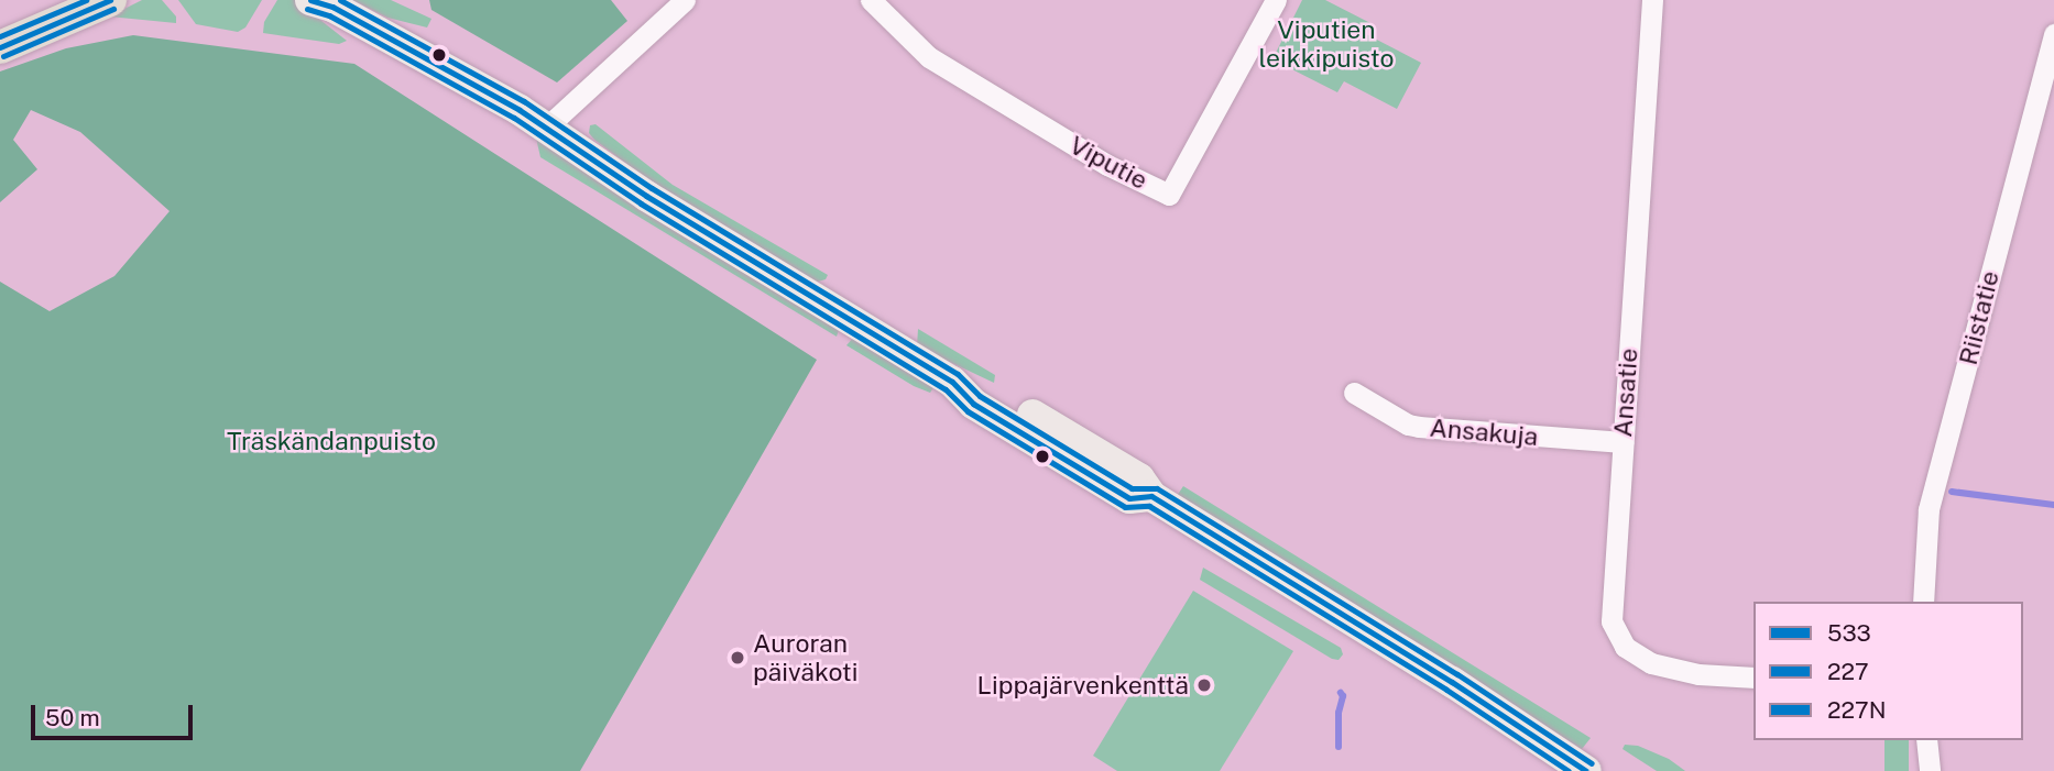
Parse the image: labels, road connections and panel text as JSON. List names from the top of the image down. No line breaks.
{"streets":{"street":["Viputie","Riistatie","Ansatie","Ansakuja"]},"crossings":[["Ansatie","Ansakuja"]],"parks":["Viputien leikkipuisto","Träskändanpuisto"],"places":["Auroran päiväkoti","Lippajärvenkenttä"],"lines":["transit line 533","transit line 227N","transit line 227"],"legend":["533","227","227N"],"scale_bar":"50 m"}
